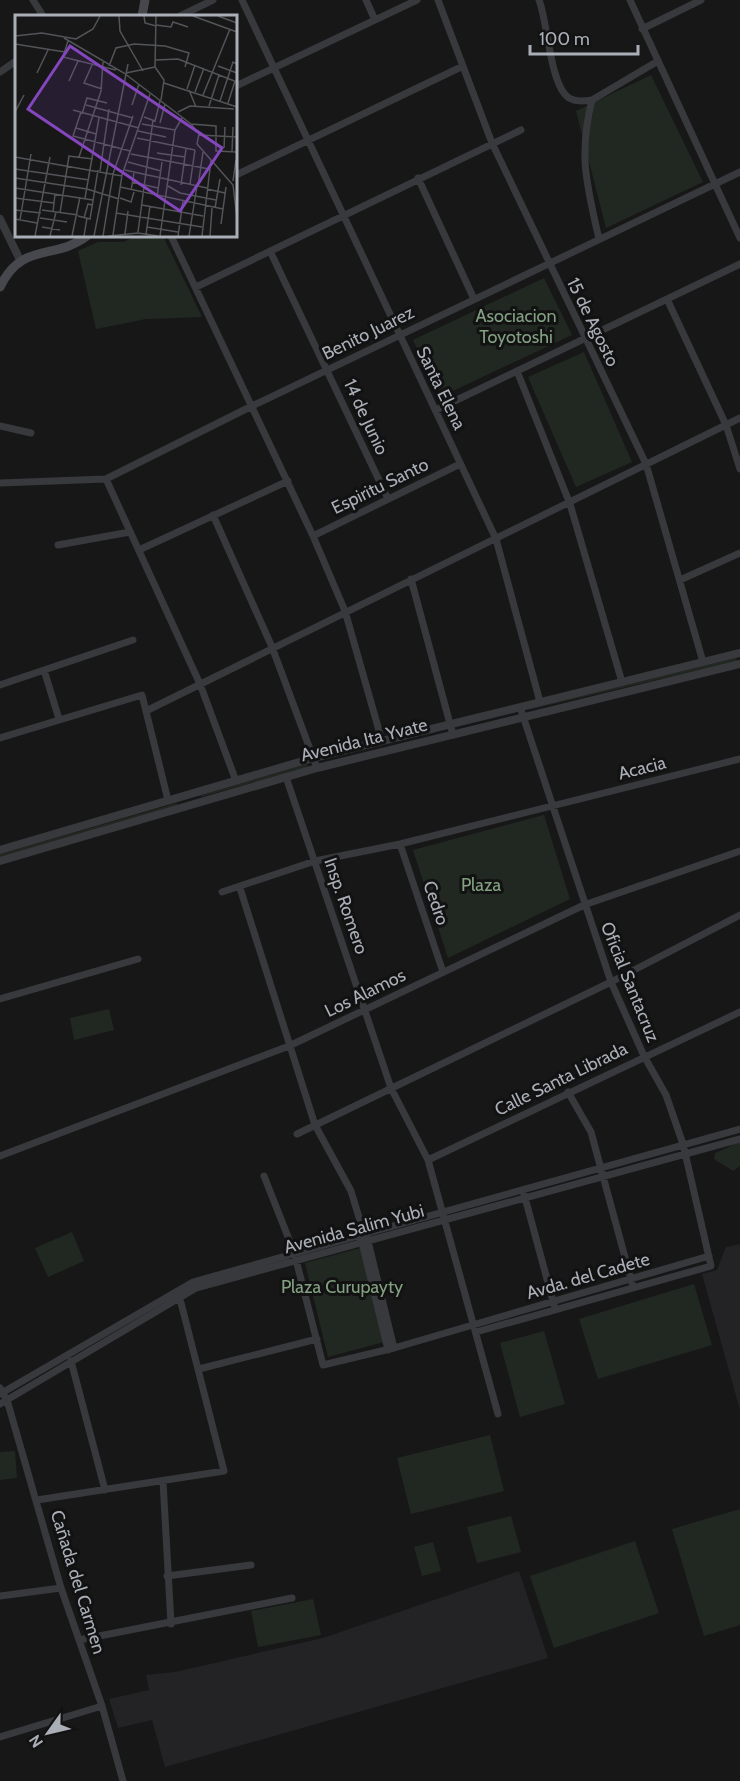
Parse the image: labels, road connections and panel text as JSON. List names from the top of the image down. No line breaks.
{"streets":{"street":["15 de Agosto","Benito Juarez","Santa Elena","14 de Junio","Espiritu Santo","Avenida Ita Yvate","Acacia","Cedro","Insp. Romero","Oficial Santacruz","Los Alamos","Calle Santa Librada","Avenida Salim Yubi","Avda. del Cadete","Cañada del Carmen"]},"crossings":[["15 de Agosto","Benito Juarez"],["15 de Agosto","Avenida Ita Yvate"],["Benito Juarez","Santa Elena"],["Benito Juarez","14 de Junio"],["Santa Elena","Espiritu Santo"],["Santa Elena","Avenida Ita Yvate"],["14 de Junio","Espiritu Santo"],["Avenida Ita Yvate","Insp. Romero"],["Avenida Ita Yvate","Oficial Santacruz"],["Acacia","Cedro"],["Acacia","Insp. Romero"],["Acacia","Oficial Santacruz"],["Cedro","Los Alamos"],["Insp. Romero","Los Alamos"],["Insp. Romero","Calle Santa Librada"],["Insp. Romero","Avenida Salim Yubi"],["Insp. Romero","Avda. del Cadete"],["Oficial Santacruz","Los Alamos"],["Oficial Santacruz","Calle Santa Librada"],["Oficial Santacruz","Avenida Salim Yubi"],["Oficial Santacruz","Avda. del Cadete"],["Avenida Salim Yubi","Cañada del Carmen"]],"parks":["Asociacion Toyotoshi","Plaza","Plaza Curupayty"],"scale_bar":"100 m","north":"bottom left"}
